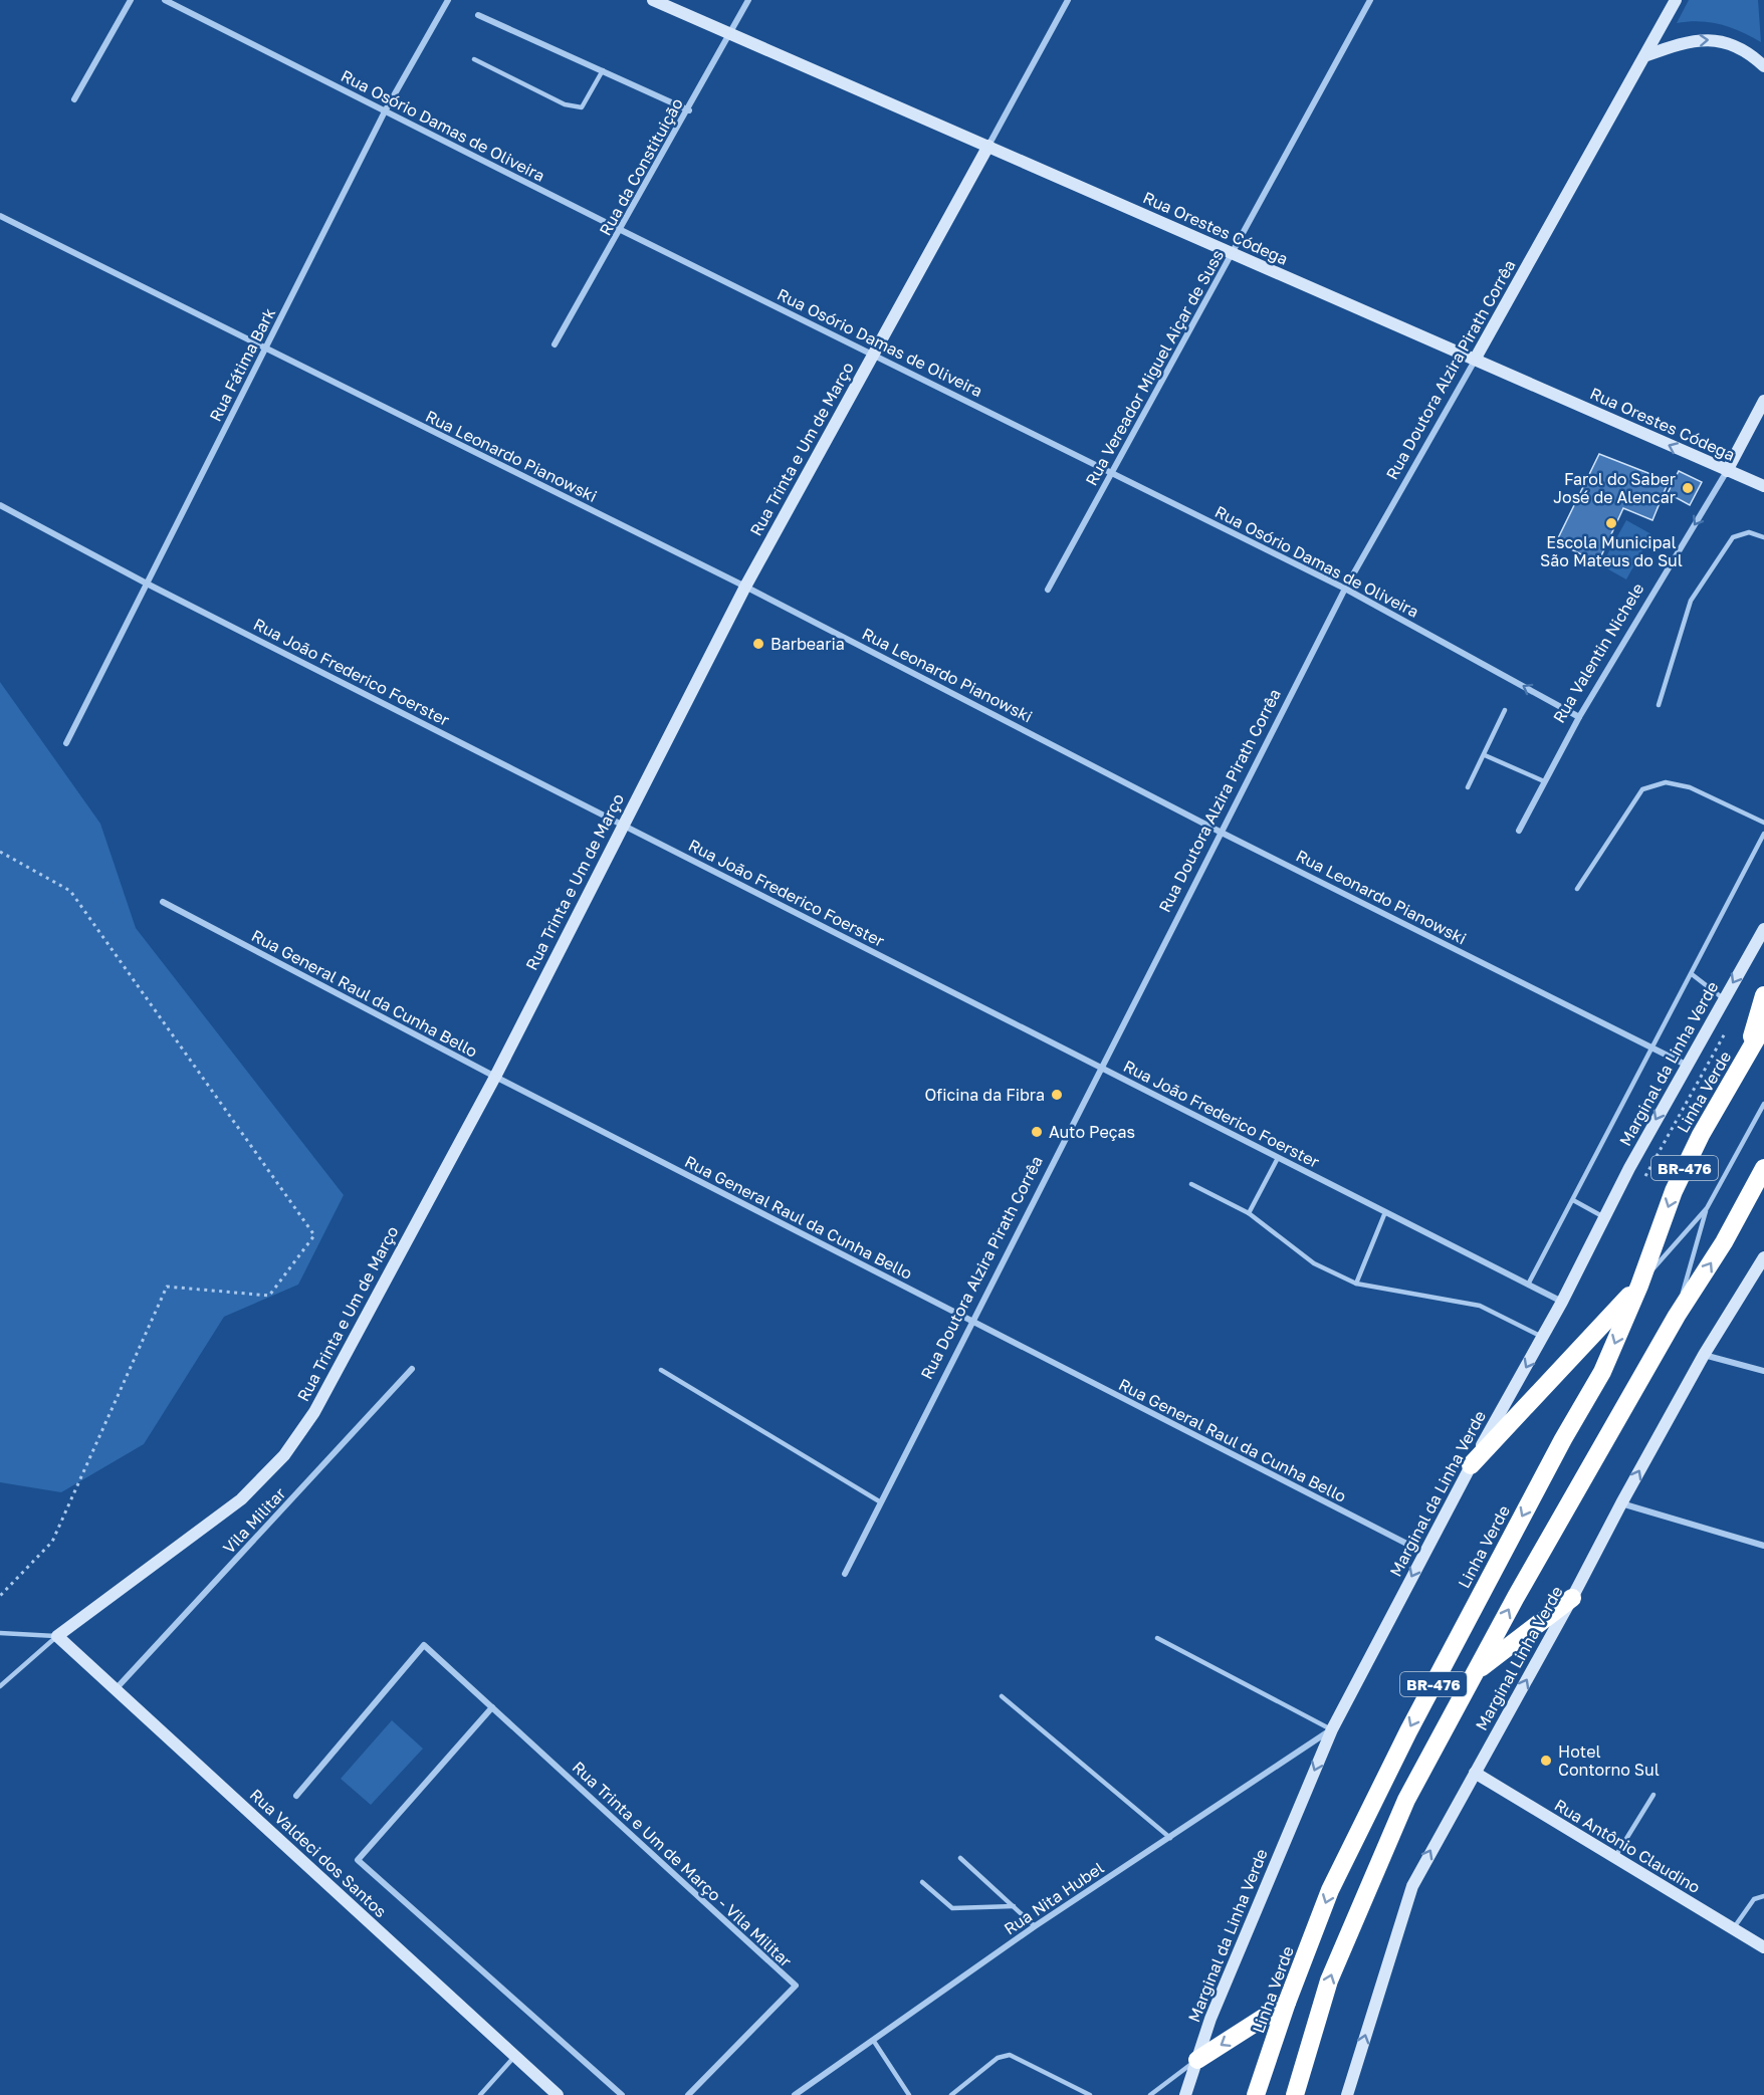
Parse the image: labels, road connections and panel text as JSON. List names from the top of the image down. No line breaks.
{"streets":{"highway":["Linha Verde","BR-476"],"main road":["Rua Orestes Códega","Rua Doutora Alzira Pirath Corrêa","Rua Trinta e Um de Março","Rua Valentin Nichele","Marginal da Linha Verde","Marginal Linha Verde","Rua Antônio Claudino","Rua Valdeci dos Santos"],"street":["Rua Osório Damas de Oliveira","Rua da Constituição","Rua Fátima Bark","Rua Vereador Miguel Aiçar de Suss","Rua Leonardo Pianowski","Rua João Frederico Foerster","Rua General Raul da Cunha Bello","Vila Militar","Rua Trinta e Um de Março - Vila Militar","Rua Nita Hubel"]},"crossings":[["Rua Osório Damas de Oliveira","Rua da Constituição"],["Rua Osório Damas de Oliveira","Rua Fátima Bark"],["Rua Osório Damas de Oliveira","Rua Vereador Miguel Aiçar de Suss"],["Rua Osório Damas de Oliveira","Rua Doutora Alzira Pirath Corrêa"],["Rua Osório Damas de Oliveira","Rua Trinta e Um de Março"],["Rua Osório Damas de Oliveira","Rua Valentin Nichele"],["Rua da Constituição","Rua Orestes Códega"],["Rua Orestes Códega","Rua Vereador Miguel Aiçar de Suss"],["Rua Orestes Códega","Rua Doutora Alzira Pirath Corrêa"],["Rua Orestes Códega","Rua Trinta e Um de Março"],["Rua Orestes Códega","Rua Valentin Nichele"],["Rua Fátima Bark","Rua Leonardo Pianowski"],["Rua Fátima Bark","Rua João Frederico Foerster"],["Rua Doutora Alzira Pirath Corrêa","Rua Leonardo Pianowski"],["Rua Doutora Alzira Pirath Corrêa","Rua João Frederico Foerster"],["Rua Doutora Alzira Pirath Corrêa","Rua General Raul da Cunha Bello"],["Rua Trinta e Um de Março","Rua Leonardo Pianowski"],["Rua Trinta e Um de Março","Rua João Frederico Foerster"],["Rua Trinta e Um de Março","Rua General Raul da Cunha Bello"],["Rua Trinta e Um de Março","Rua Valdeci dos Santos"],["Rua Leonardo Pianowski","Marginal da Linha Verde"],["Rua João Frederico Foerster","Marginal da Linha Verde"],["Rua General Raul da Cunha Bello","Marginal da Linha Verde"],["Marginal da Linha Verde","Rua Nita Hubel"],["Vila Militar","Rua Valdeci dos Santos"],["Marginal Linha Verde","Rua Antônio Claudino"]],"one_way":["Rua Valentin Nichele","Marginal da Linha Verde","Marginal Linha Verde"],"places":["Farol do Saber José de Alencar","Escola Municipal São Mateus do Sul","Barbearia","Oficina da Fibra","Auto Peças","Hotel Contorno Sul"]}
